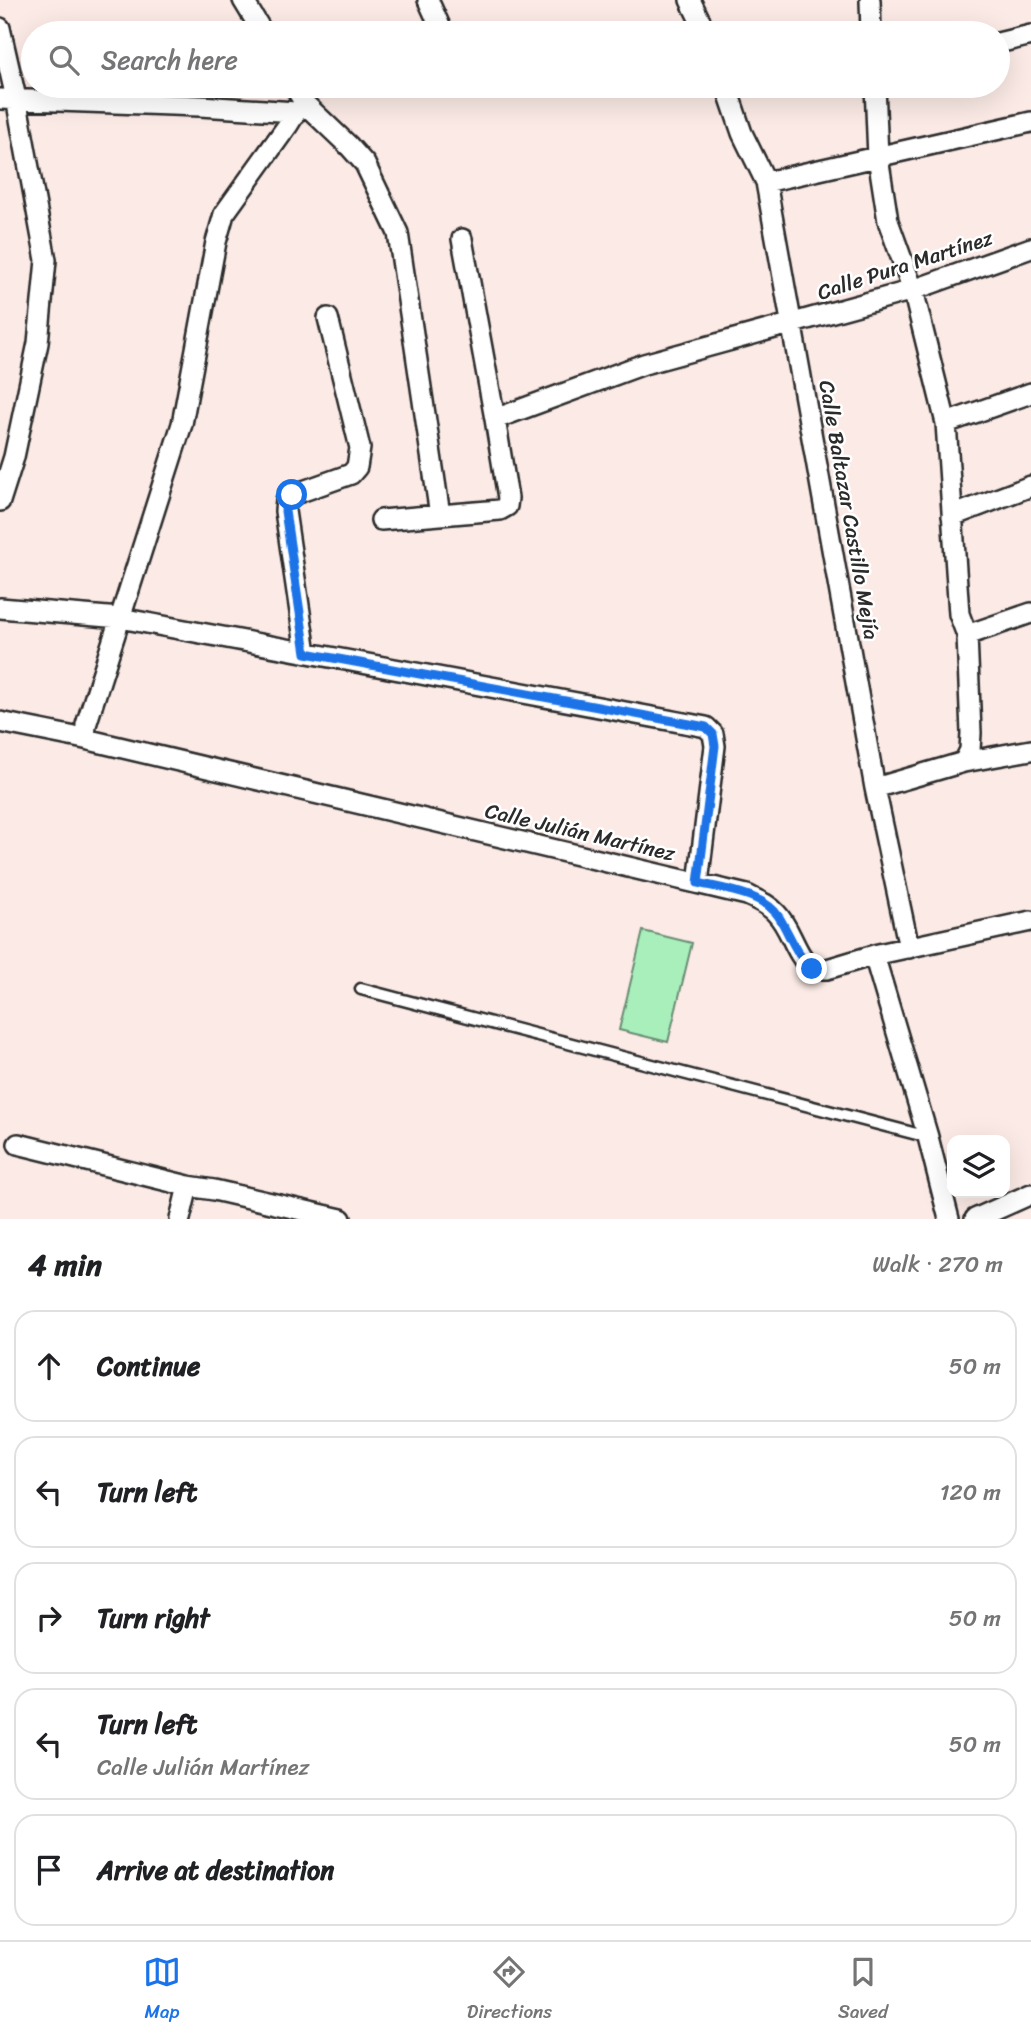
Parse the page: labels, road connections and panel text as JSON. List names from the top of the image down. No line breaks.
{"streets":{"street":["Calle Pura Martínez","Calle Baltazar Castillo Mejía","Calle Julián Martínez"]},"crossings":[["Calle Pura Martínez","Calle Baltazar Castillo Mejía"],["Calle Baltazar Castillo Mejía","Calle Julián Martínez"]],"page":{"search":"Search here","heading":["4 min","Walk · 270 m"],"list":[["Continue","50 m"],["Turn left","120 m"],["Turn right","50 m"],["Turn left","Calle Julián Martínez","50 m"],"Arrive at destination"],"nav":["Map","Directions","Saved"]}}
